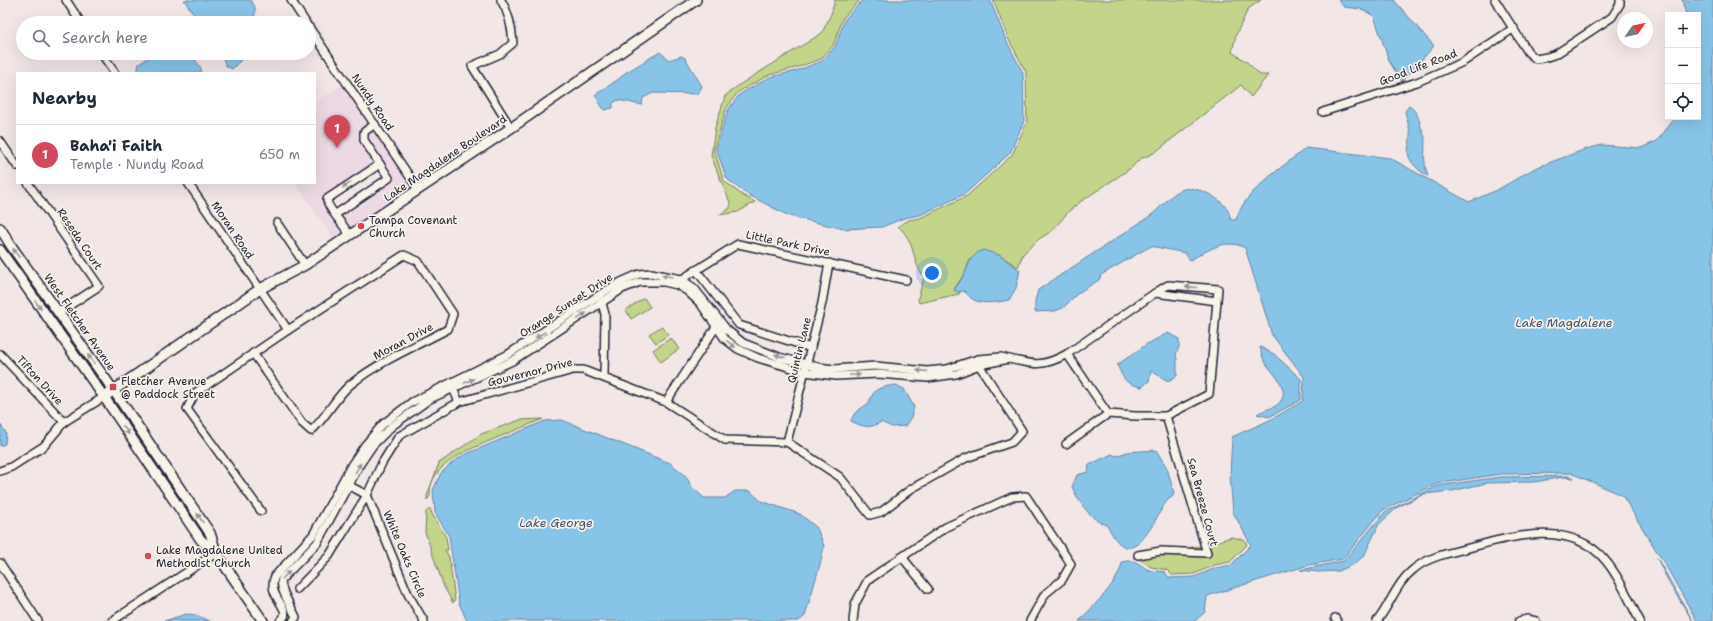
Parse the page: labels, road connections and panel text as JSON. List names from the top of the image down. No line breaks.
{"streets":{"main road":["Lake Magdalene Boulevard","West Fletcher Avenue"],"street":["Good Life Road","Nundy Road","Moran Road","Reseda Court","Little Park Drive","Orange Sunset Drive","Moran Drive","Quintin Lane","Gouvernor Drive","Tifton Drive","Sea Breeze Court","White Oaks Circle"]},"crossings":[["Nundy Road","Lake Magdalene Boulevard"],["Lake Magdalene Boulevard","Moran Road"],["Lake Magdalene Boulevard","West Fletcher Avenue"],["Moran Road","Moran Drive"],["Reseda Court","West Fletcher Avenue"],["Little Park Drive","Orange Sunset Drive"],["Little Park Drive","Quintin Lane"],["Little Park Drive","Gouvernor Drive"],["Orange Sunset Drive","Quintin Lane"],["Orange Sunset Drive","Gouvernor Drive"],["Quintin Lane","Gouvernor Drive"],["Gouvernor Drive","White Oaks Circle"]],"water":["Lake Magdalene","Lake George"],"places":{"other":["Tampa Covenant Church","Lake Magdalene United Methodist Church"],"transit":["Fletcher Avenue @ Paddock Street"]},"north":"top right","page":{"map_buttons":["+","−"],"search":"Search here","heading":"Nearby","pins":"1","list":[{"mark":"1","name":"Baha'i Faith","note":"Temple · Nundy Road","value":"650 m"}]}}
